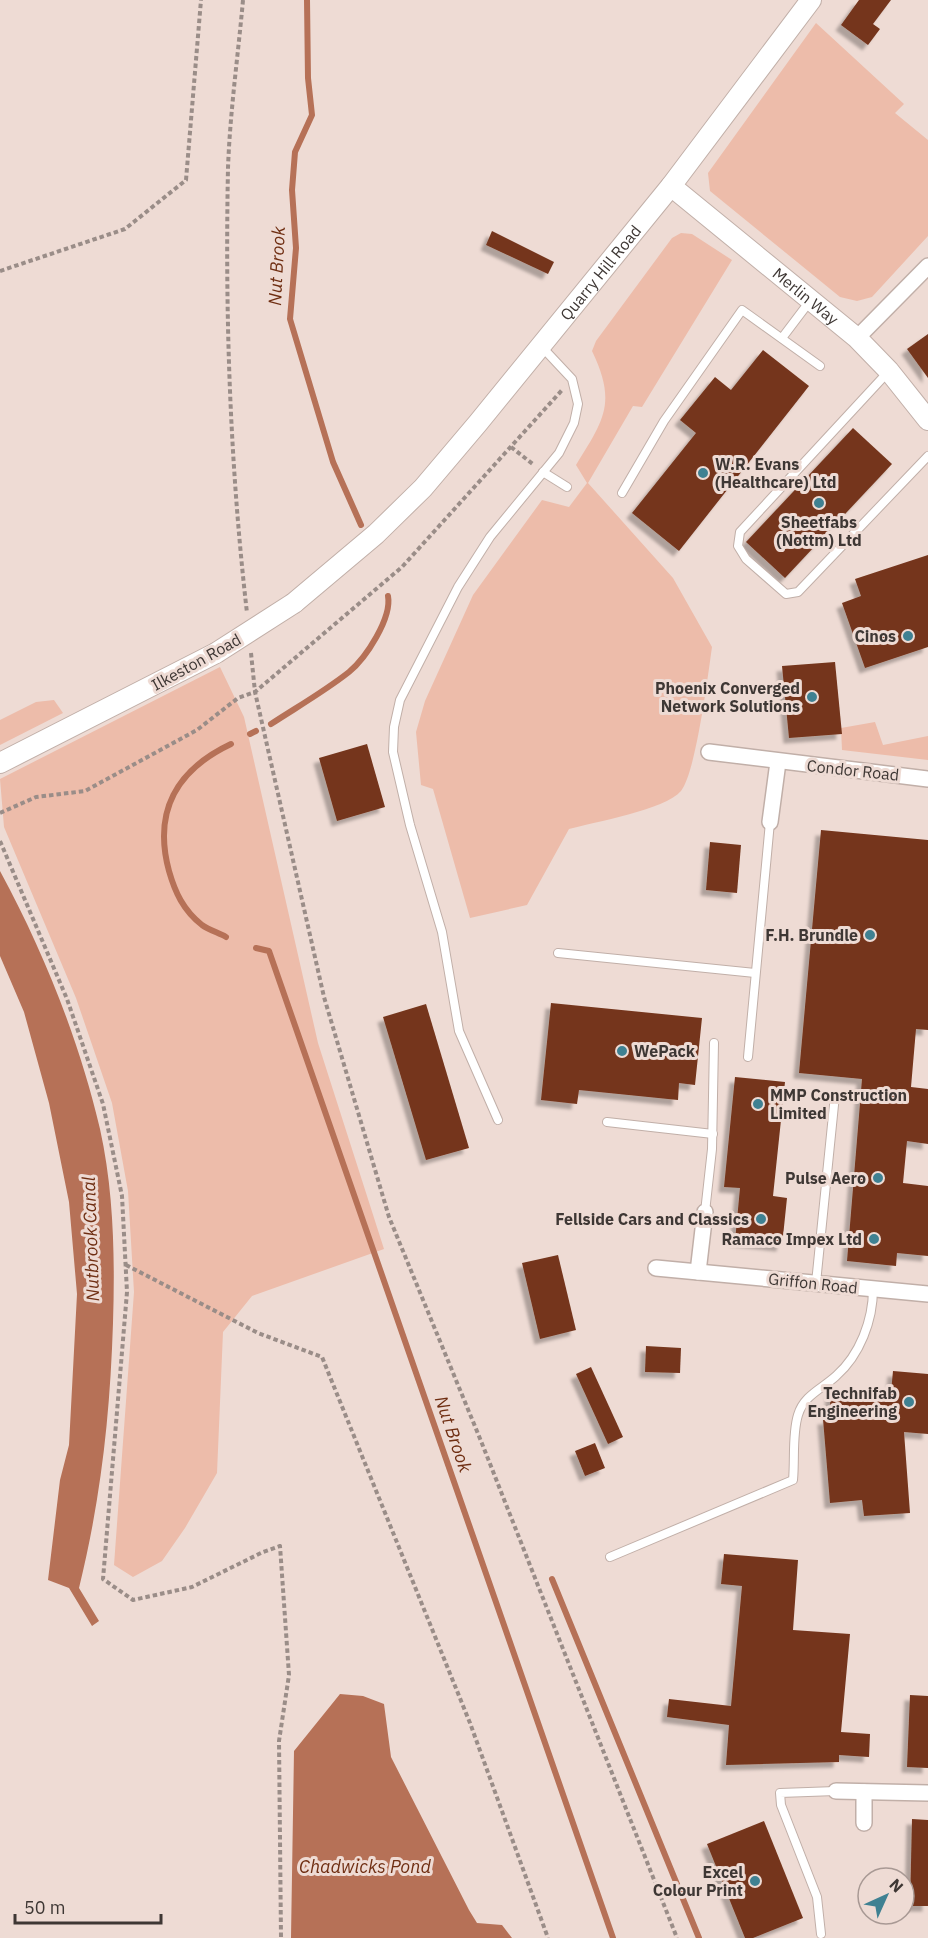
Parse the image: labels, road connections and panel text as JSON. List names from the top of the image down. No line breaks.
{"streets":{"street":["Quarry Hill Road","Merlin Way","Ilkeston Road","Condor Road","Griffon Road"]},"crossings":[["Quarry Hill Road","Merlin Way"],["Quarry Hill Road","Ilkeston Road"]],"water":["Nut Brook","Nutbrook Canal","Chadwicks Pond"],"places":["W.R. Evans (Healthcare) Ltd","Sheetfabs (Nottm) Ltd","Cinos","Phoenix Converged Network Solutions","F.H. Brundle","WePack","MMP Construction Limited","Pulse Aero","Fellside Cars and Classics","Ramaco Impex Ltd","Technifab Engineering","Excel Colour Print"],"scale_bar":"50 m","north":"top right"}
